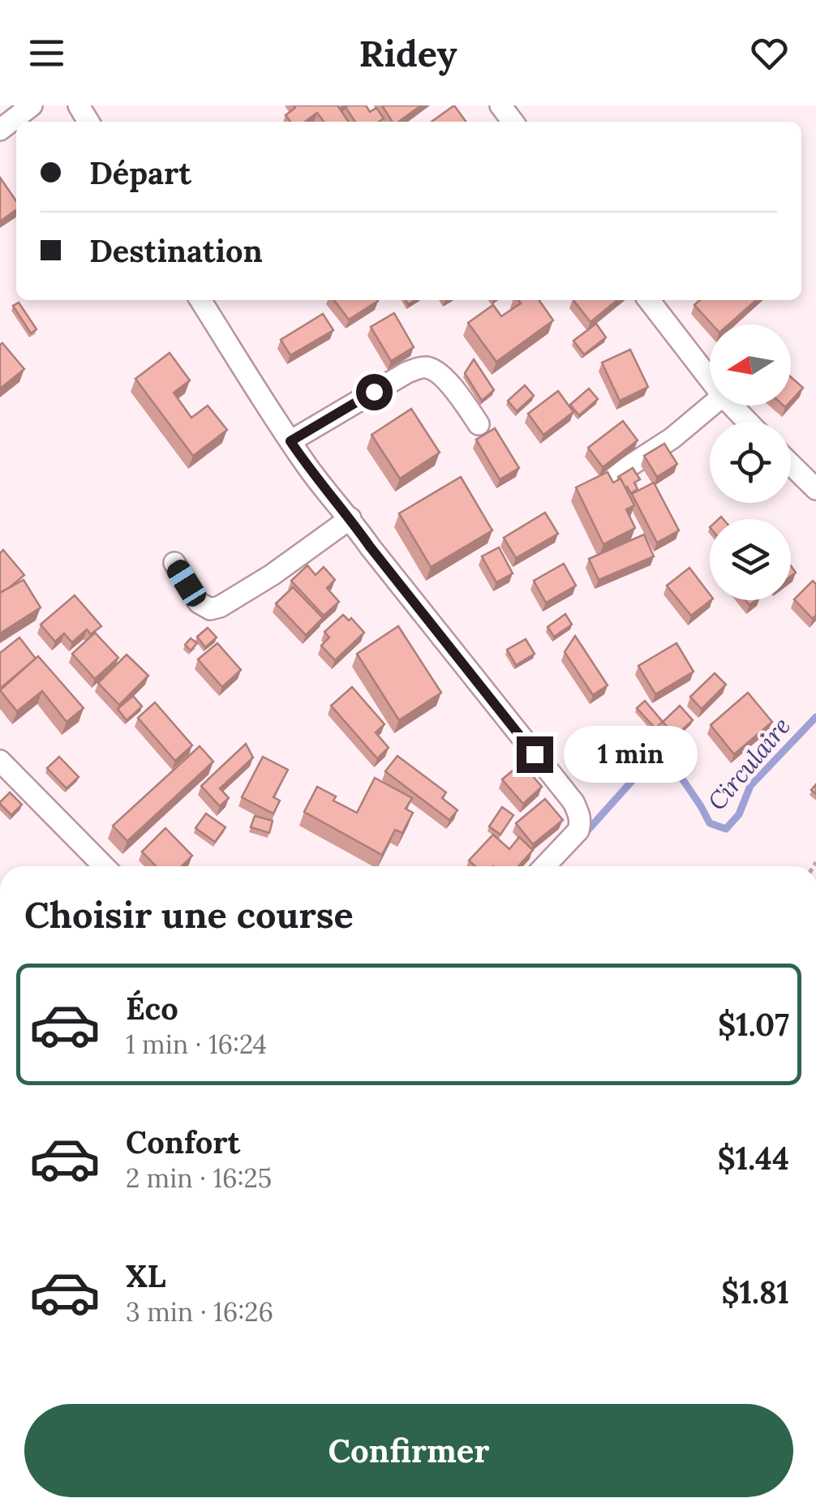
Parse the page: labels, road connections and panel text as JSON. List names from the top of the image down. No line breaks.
{"water":["Circulaire"],"north":"left","page":{"header":"Ridey","banner":["Départ","Destination"],"bubble":"1 min","heading":"Choisir une course","list":[{"name":"Éco","note":"1 min · 16:24","value":"$1.07"},{"name":"Confort","note":"2 min · 16:25","value":"$1.44"},{"name":"XL","note":"3 min · 16:26","value":"$1.81"}],"buttons":"Confirmer"}}
